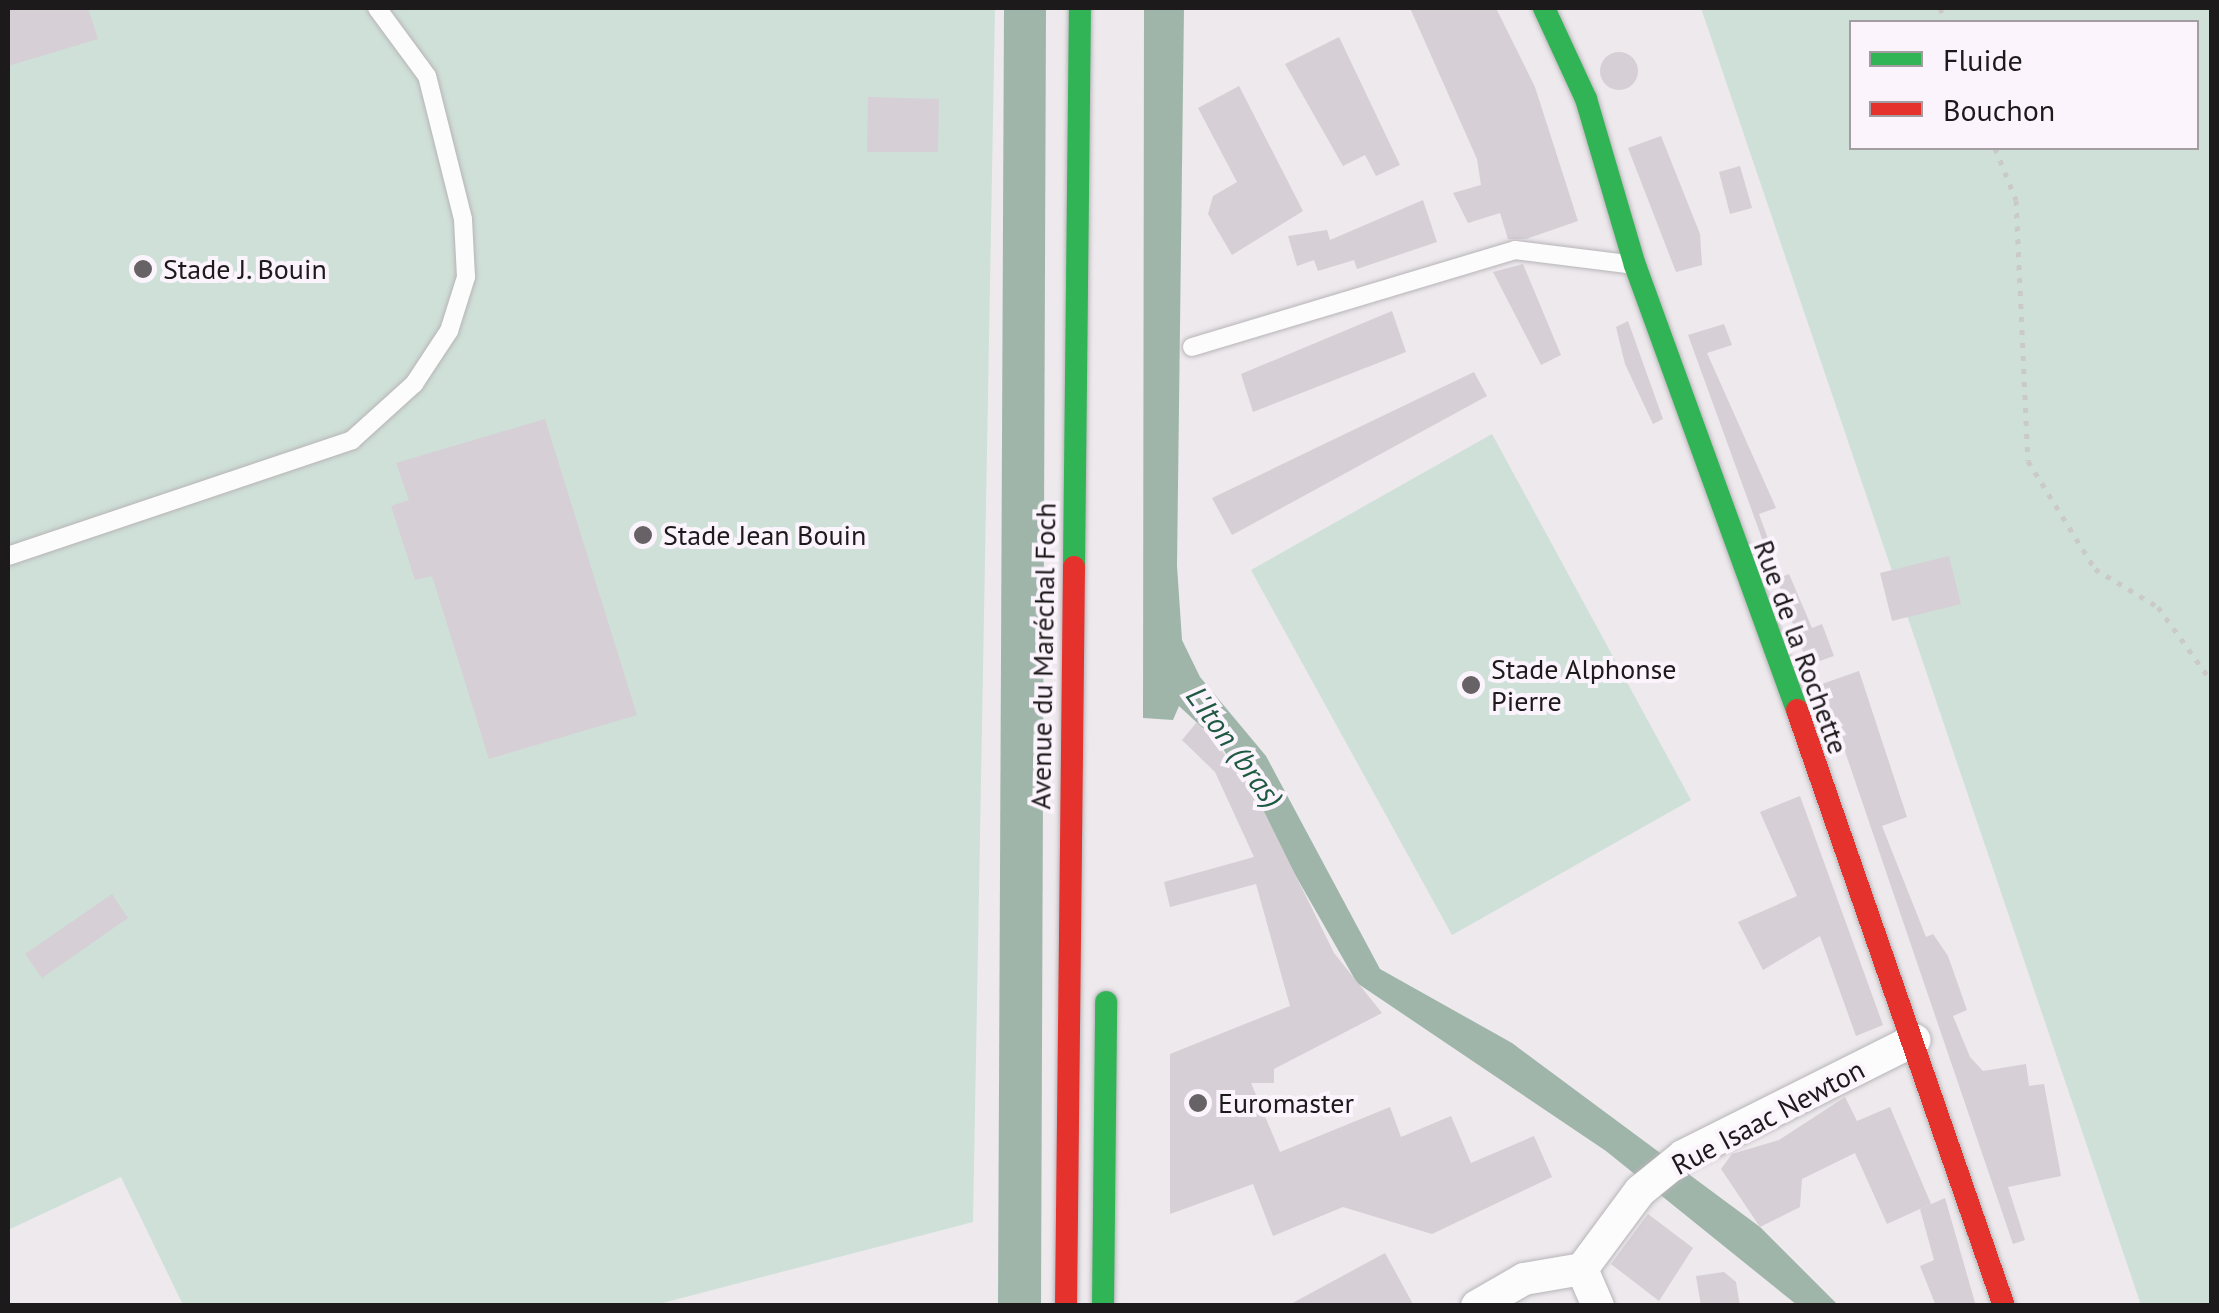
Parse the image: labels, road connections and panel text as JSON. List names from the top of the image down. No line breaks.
{"streets":{"main road":["Rue de la Rochette","Avenue du Maréchal Foch"],"street":["Rue Isaac Newton"]},"crossings":[["Rue de la Rochette","Rue Isaac Newton"]],"water":["L'Iton (bras)"],"places":["Stade J. Bouin","Stade Jean Bouin","Stade Alphonse Pierre","Euromaster"],"legend":["Fluide","Bouchon"]}
